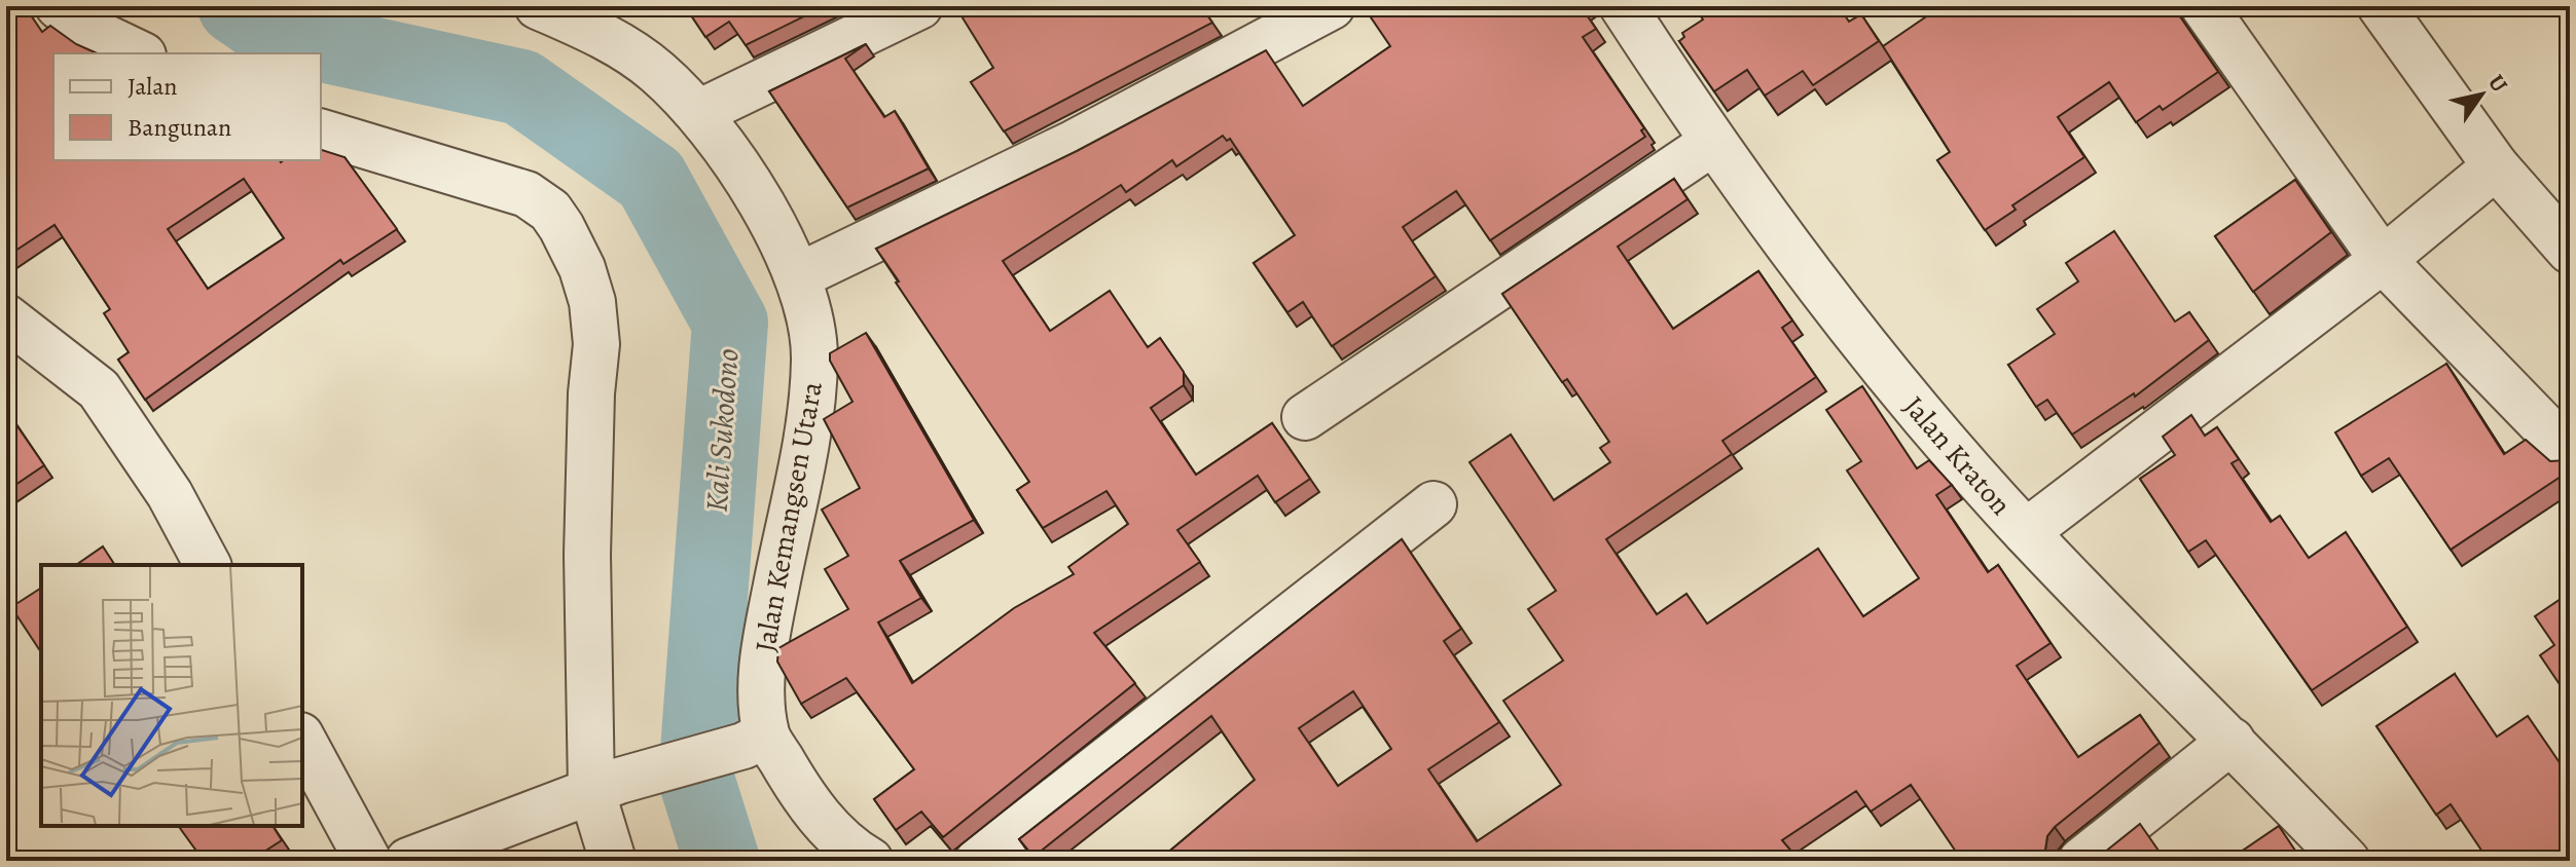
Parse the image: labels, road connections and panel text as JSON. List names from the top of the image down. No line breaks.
{"streets":{"street":["Jalan Kraton","Jalan Kemangsen Utara"]},"water":["Kali Sukodono"],"legend":["Jalan","Bangunan"],"north":"top right"}
